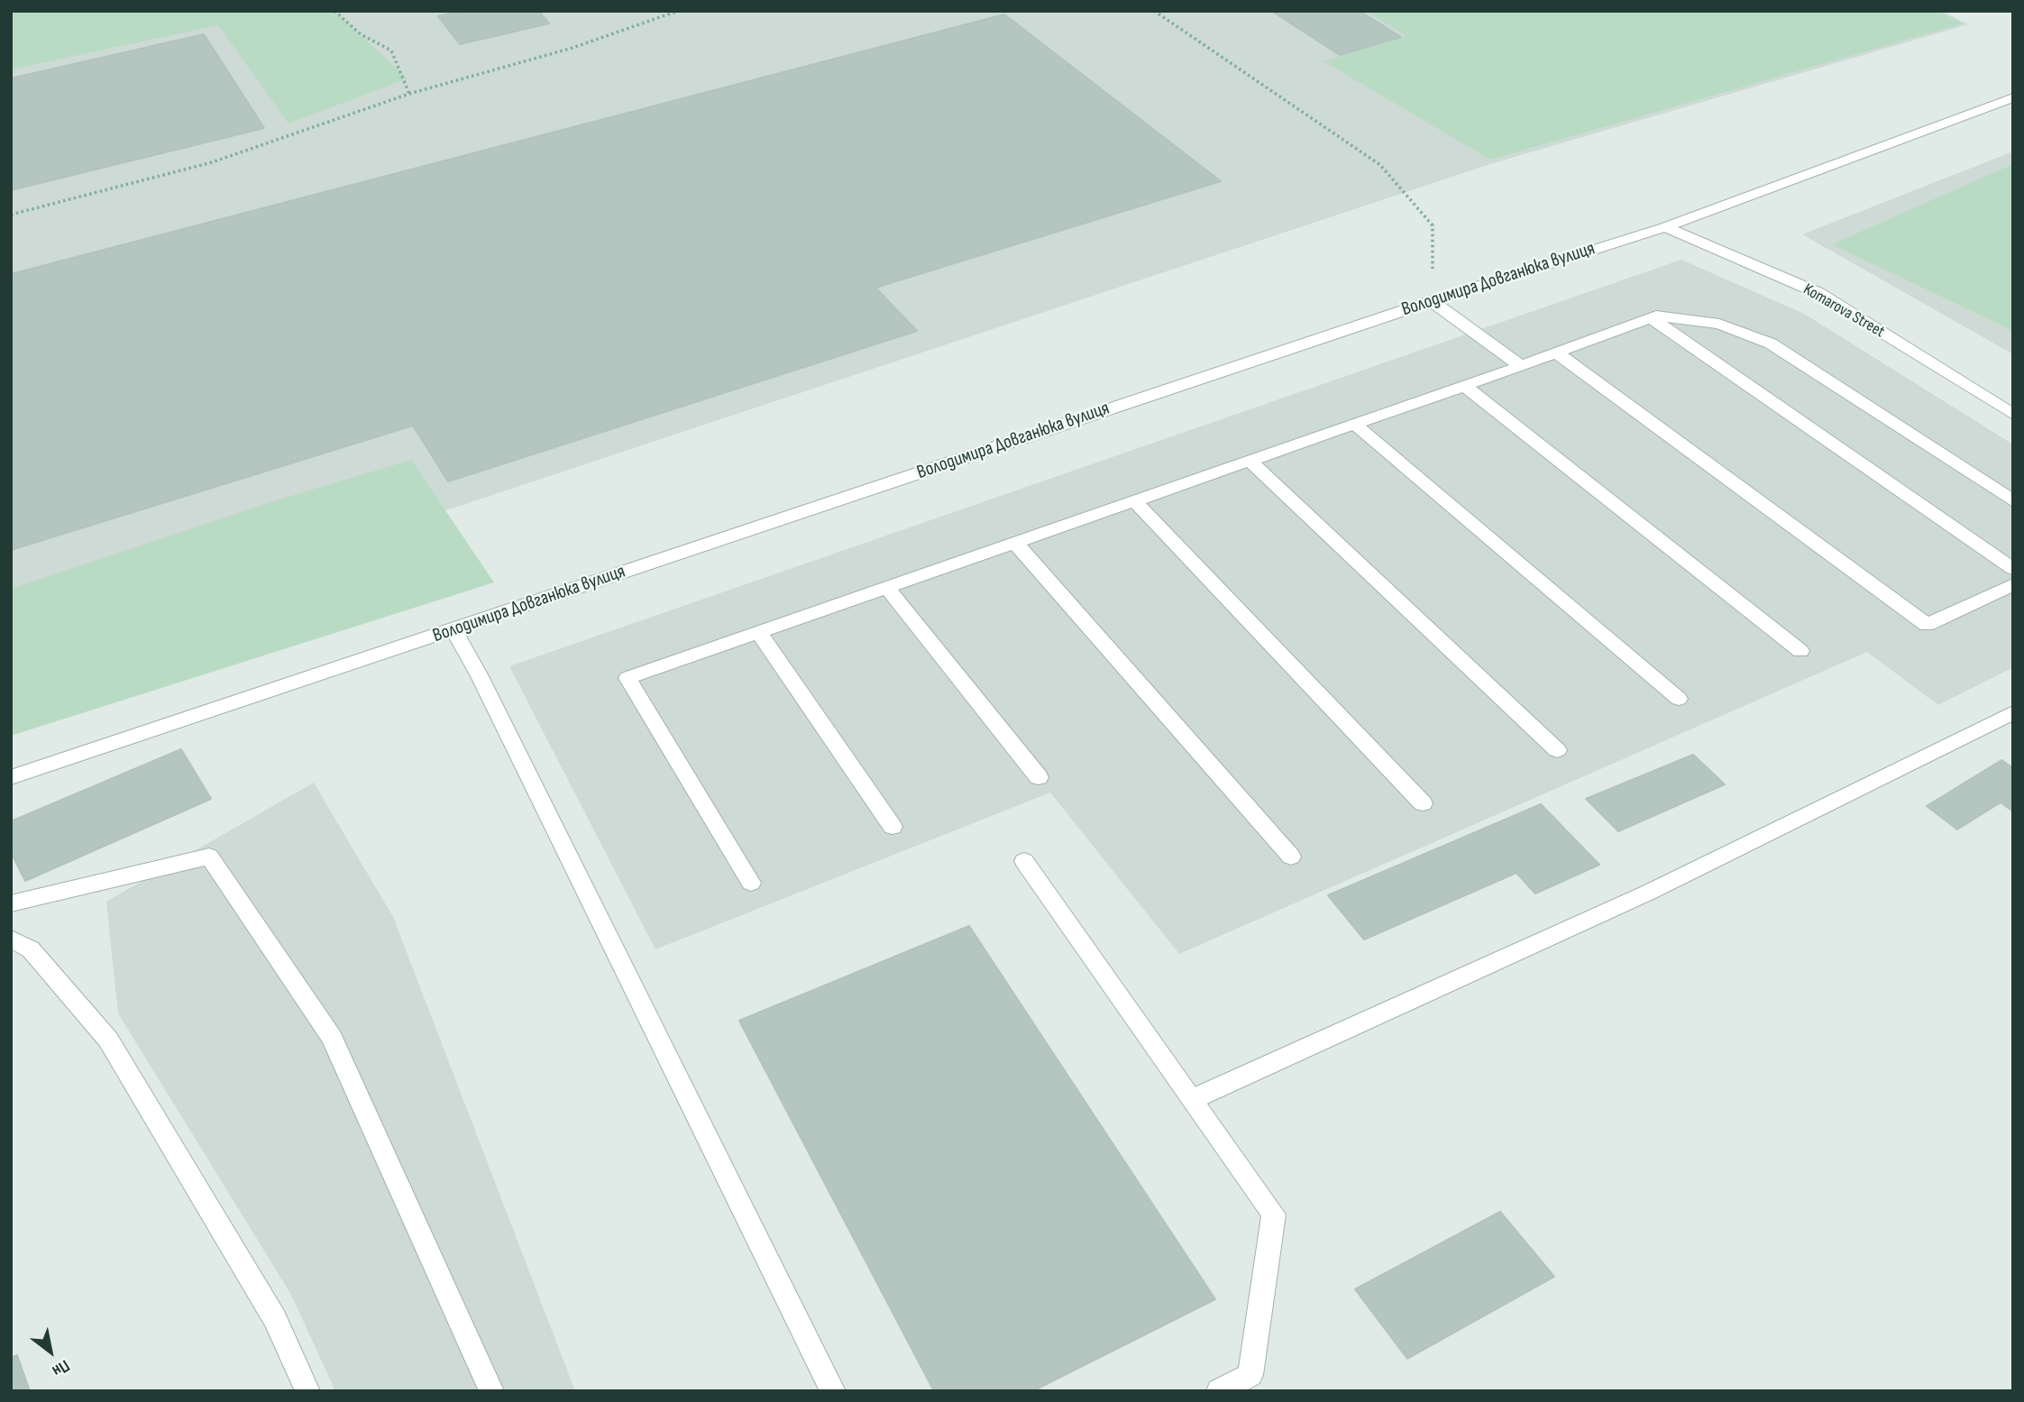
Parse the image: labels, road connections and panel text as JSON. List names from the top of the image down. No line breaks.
{"streets":{"street":["Володимира Довганюка вулиця","Komarova Street"]},"crossings":[["Володимира Довганюка вулиця","Komarova Street"]],"north":"bottom right"}
